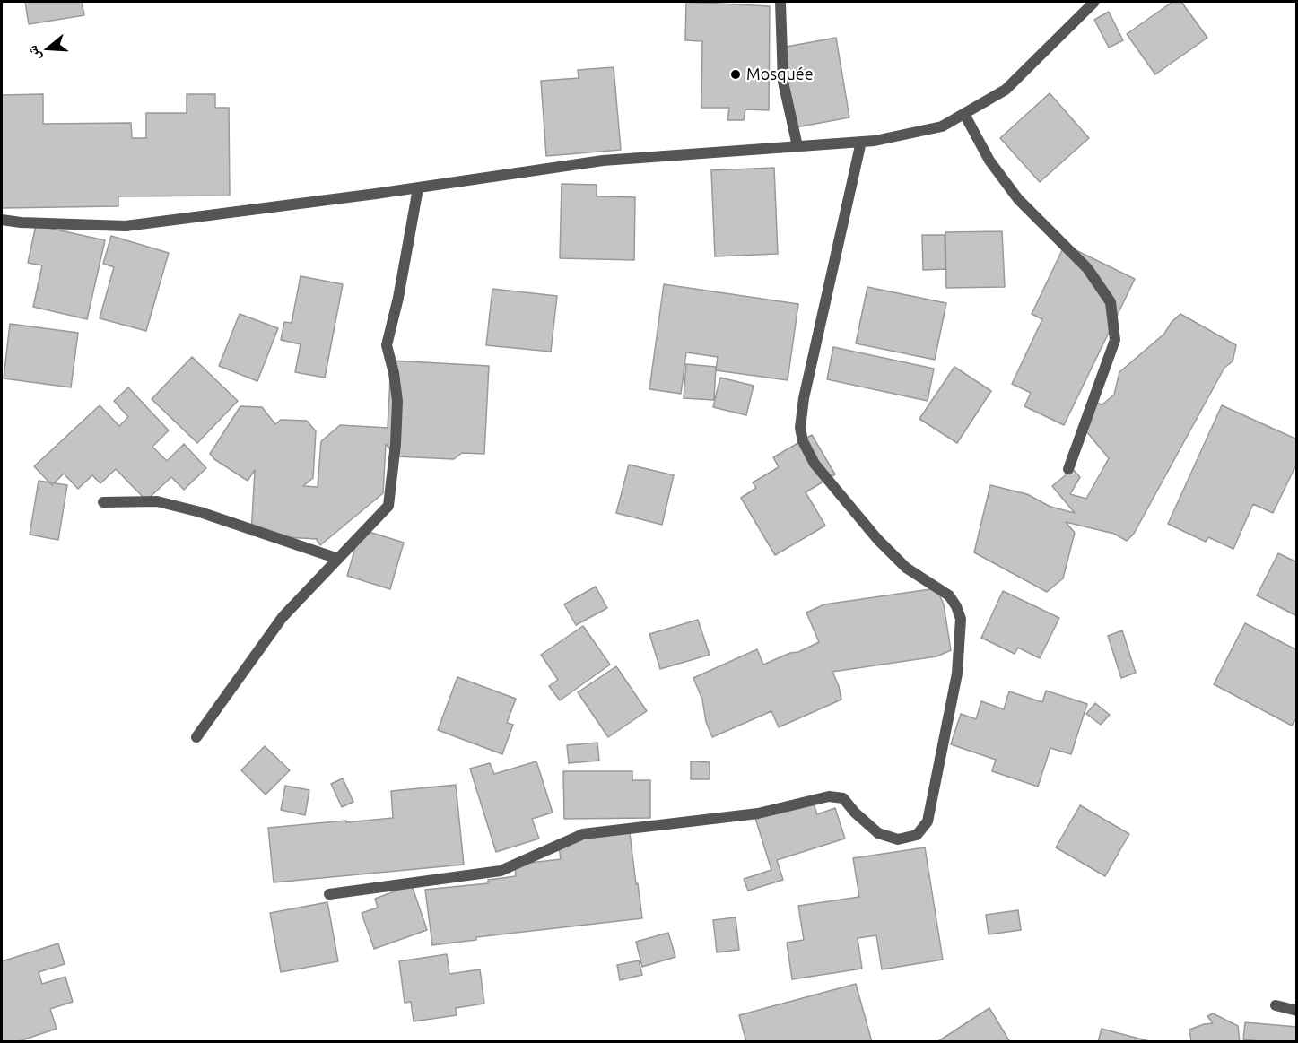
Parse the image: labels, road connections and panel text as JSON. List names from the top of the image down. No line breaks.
{"places":["Mosquée"],"north":"left"}
